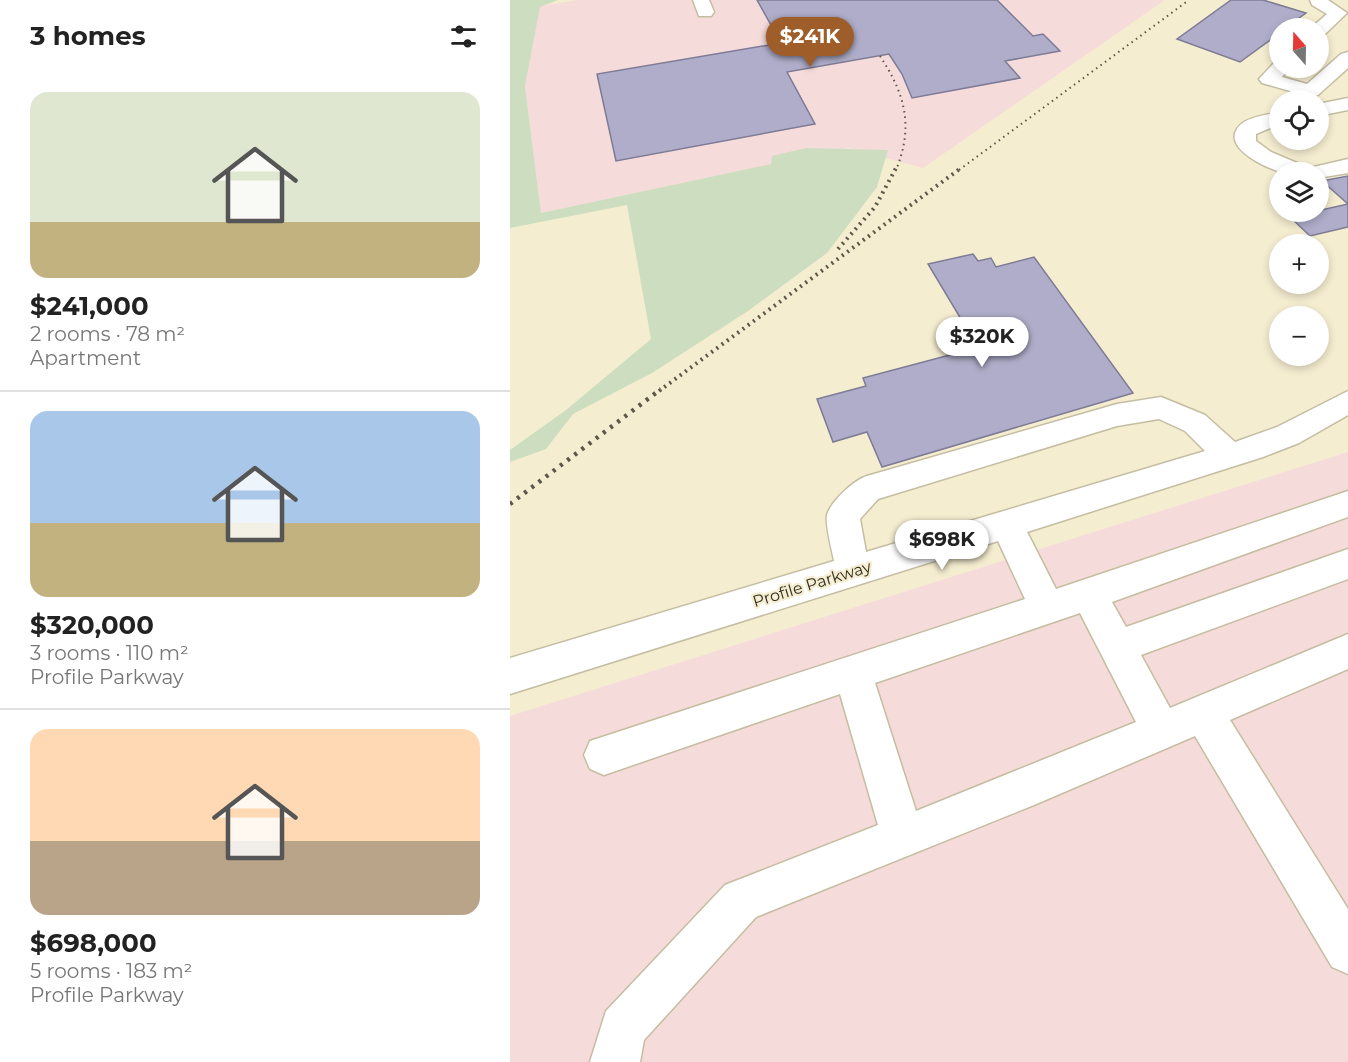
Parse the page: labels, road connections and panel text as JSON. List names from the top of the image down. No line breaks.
{"streets":{"street":["Profile Parkway"]},"north":"top","page":{"heading":"3 homes","price":["$241K","$320K","$698K"],"map_buttons":["+","−"],"list":[{"name":"$241,000","note":"2 rooms · 78 m² · Apartment"},{"name":"$320,000","note":"3 rooms · 110 m² · Profile Parkway"},{"name":"$698,000","note":"5 rooms · 183 m² · Profile Parkway"}]}}
